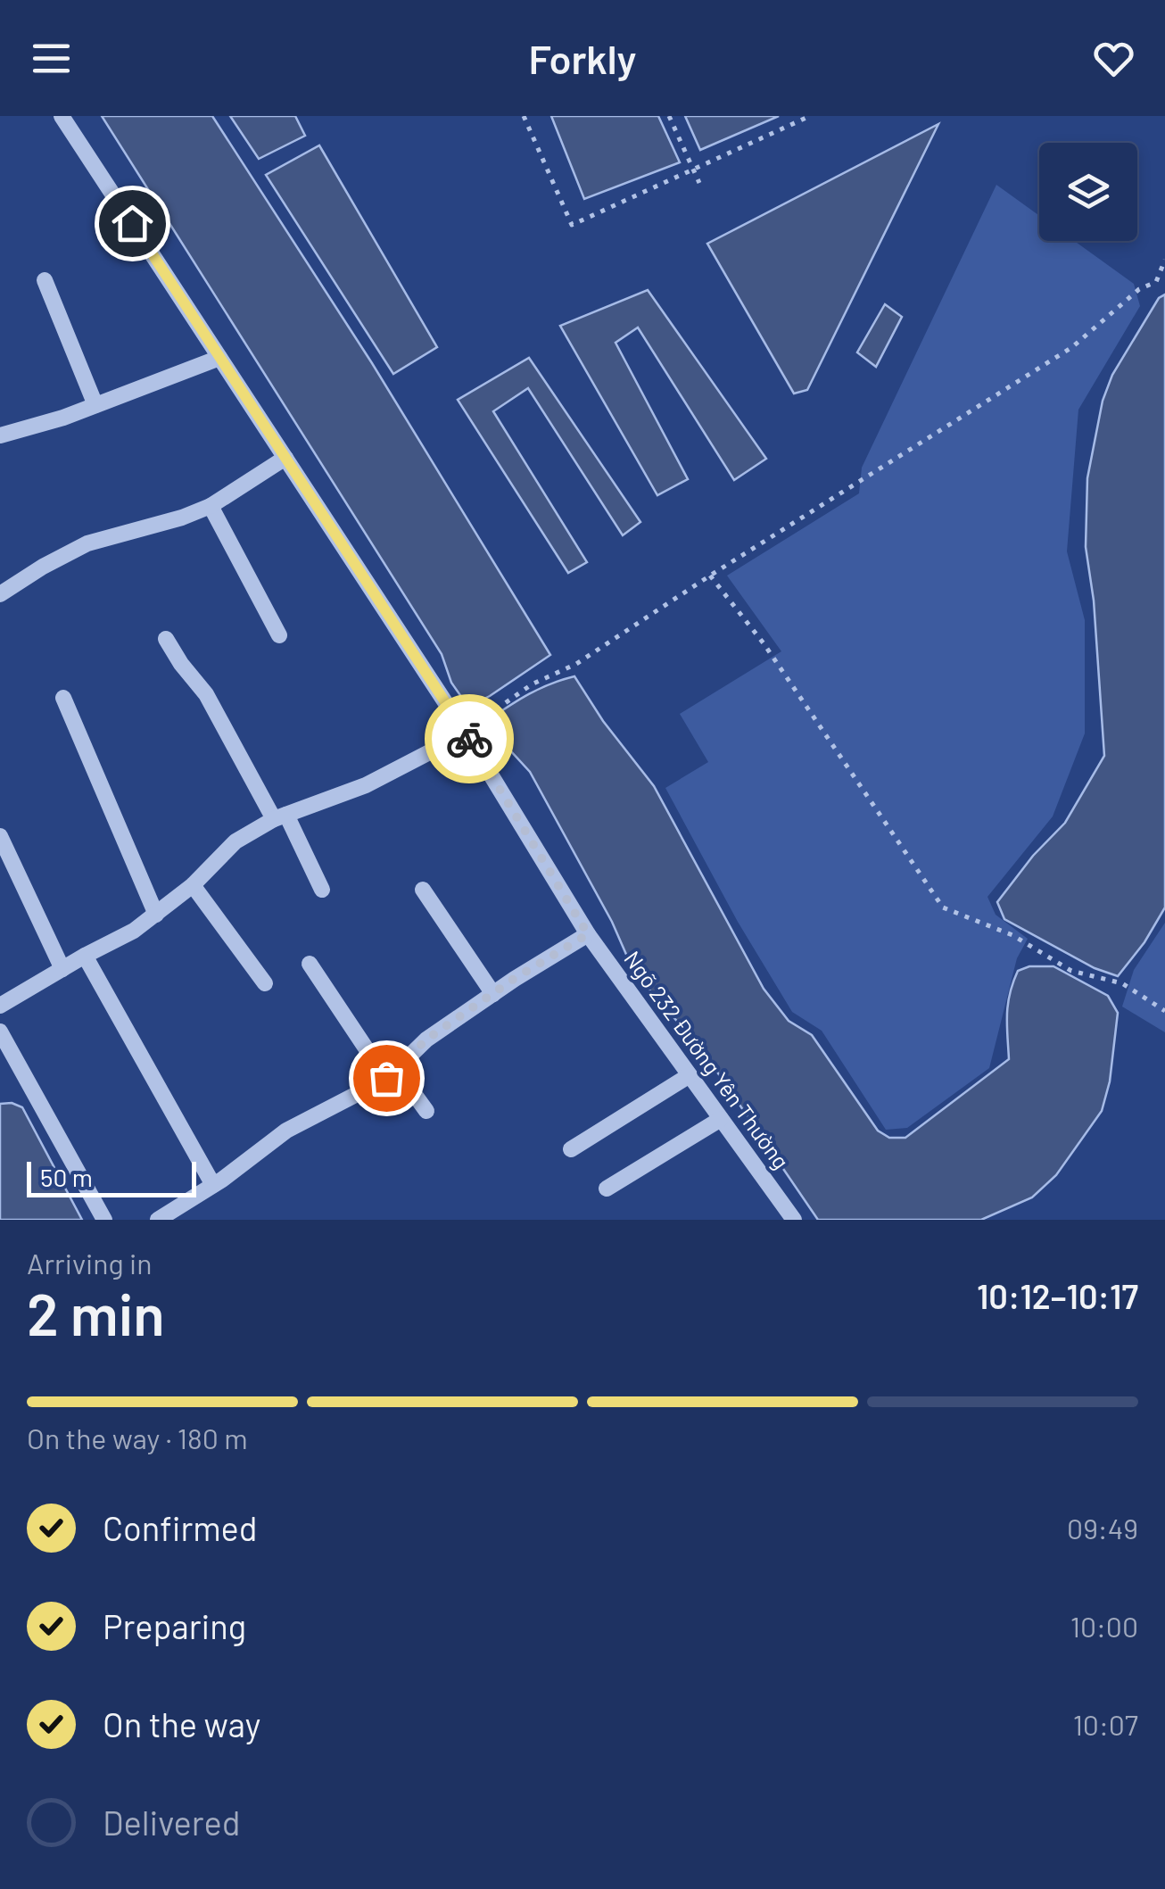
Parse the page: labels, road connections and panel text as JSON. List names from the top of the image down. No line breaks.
{"streets":{"street":["Ngõ 232 Đường Yên Thường"]},"scale_bar":"50 m","page":{"header":"Forkly","scale":"50 m","heading":["2 min","Arriving in","10:12–10:17"],"bar":"On the way · 180 m","list":[["Confirmed","09:49"],["Preparing","10:00"],["On the way","10:07"],"Delivered"]}}
